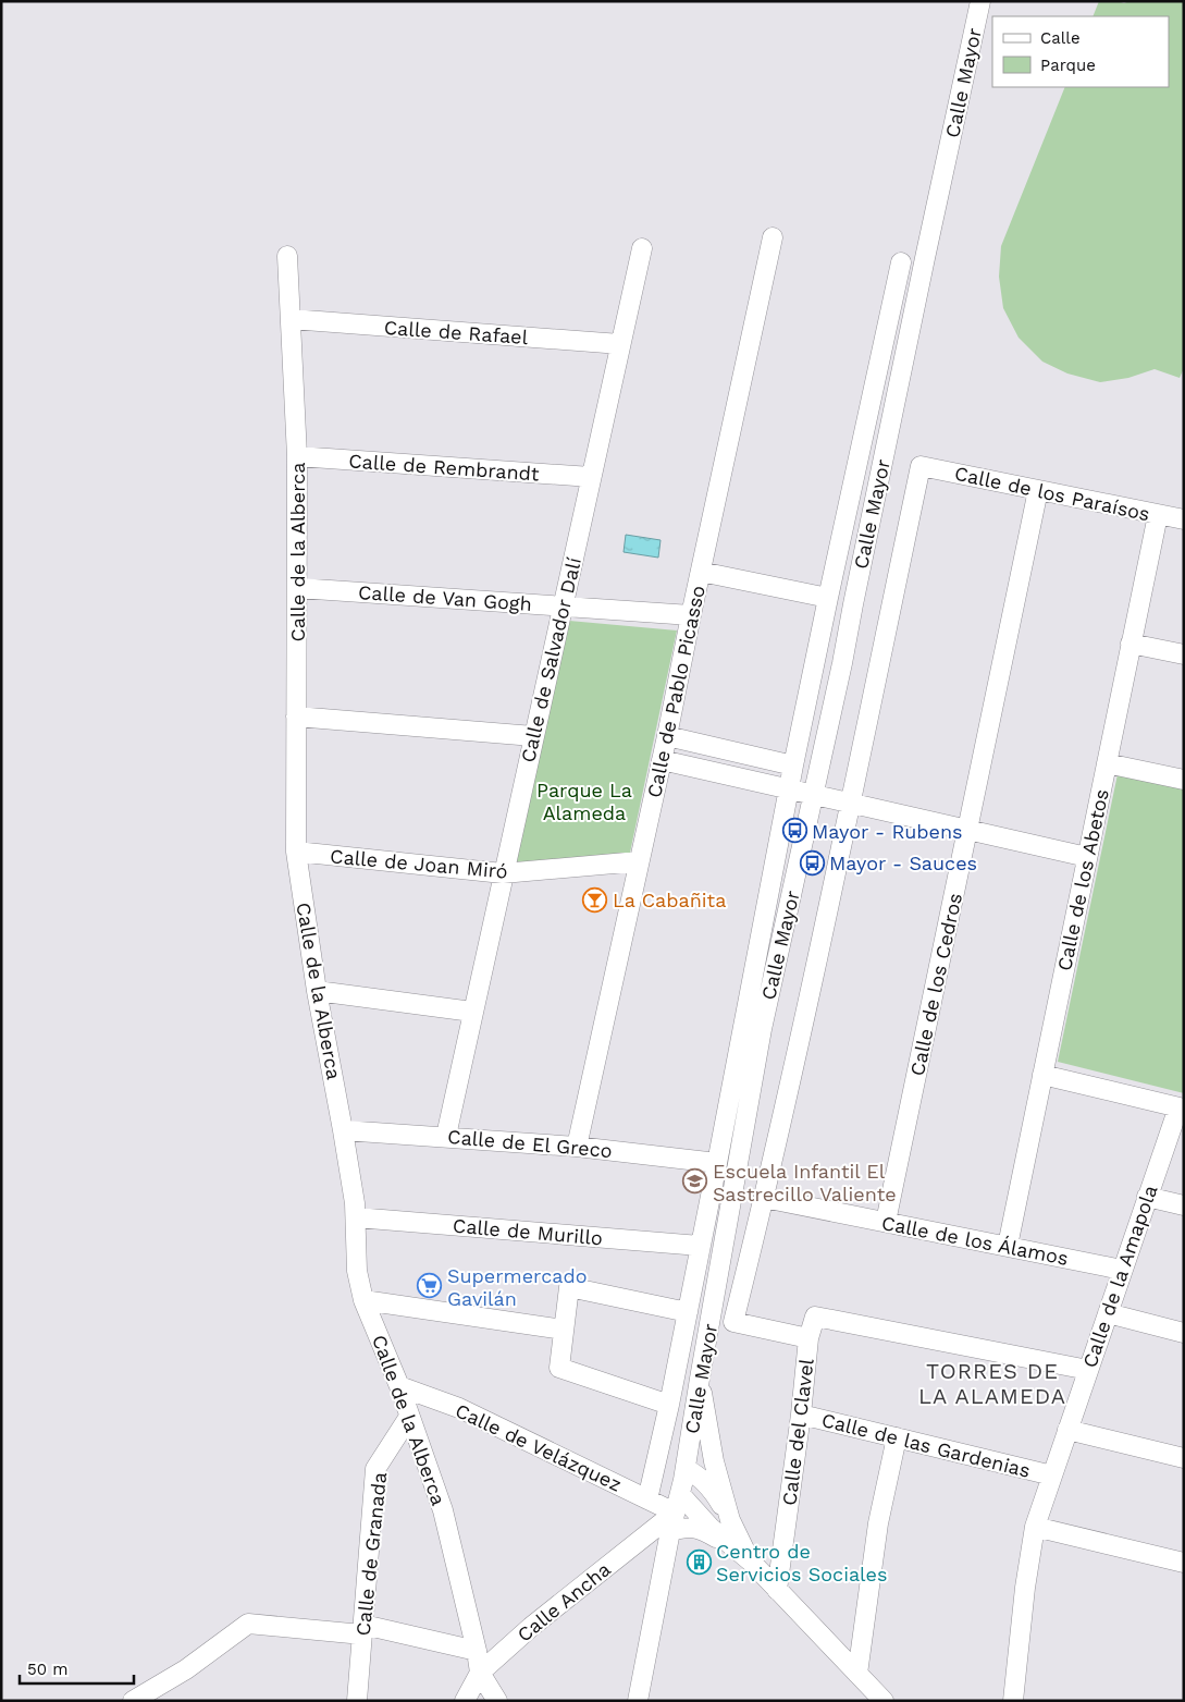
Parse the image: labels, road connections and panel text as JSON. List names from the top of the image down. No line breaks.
{"streets":{"street":["Calle Mayor","Calle de Rafael","Calle de Rembrandt","Calle de los Paraísos","Calle de la Alberca","Calle de Van Gogh","Calle de Salvador Dalí","Calle de Pablo Picasso","Calle de Joan Miró","Calle de los Abetos","Calle de los Cedros","Calle de El Greco","Calle de Murillo","Calle de los Álamos","Calle de la Amapola","Calle del Clavel","Calle de las Gardenias","Calle de Velázquez","Calle de Granada","Calle Ancha"]},"crossings":[["Calle Mayor","Calle de los Paraísos"],["Calle Mayor","Calle de El Greco"],["Calle Mayor","Calle de Murillo"],["Calle Mayor","Calle de los Álamos"],["Calle Mayor","Calle del Clavel"],["Calle Mayor","Calle de Velázquez"],["Calle Mayor","Calle Ancha"],["Calle de Rafael","Calle de la Alberca"],["Calle de Rafael","Calle de Salvador Dalí"],["Calle de Rembrandt","Calle de la Alberca"],["Calle de Rembrandt","Calle de Salvador Dalí"],["Calle de los Paraísos","Calle de los Abetos"],["Calle de los Paraísos","Calle de los Cedros"],["Calle de la Alberca","Calle de Van Gogh"],["Calle de la Alberca","Calle de Joan Miró"],["Calle de la Alberca","Calle de El Greco"],["Calle de la Alberca","Calle de Murillo"],["Calle de la Alberca","Calle de Velázquez"],["Calle de la Alberca","Calle de Granada"],["Calle de la Alberca","Calle Ancha"],["Calle de Van Gogh","Calle de Salvador Dalí"],["Calle de Van Gogh","Calle de Pablo Picasso"],["Calle de Salvador Dalí","Calle de Joan Miró"],["Calle de Salvador Dalí","Calle de El Greco"],["Calle de Pablo Picasso","Calle de Joan Miró"],["Calle de Pablo Picasso","Calle de El Greco"],["Calle de los Abetos","Calle de los Álamos"],["Calle de los Cedros","Calle de los Álamos"],["Calle de los Álamos","Calle de la Amapola"],["Calle de la Amapola","Calle de las Gardenias"],["Calle del Clavel","Calle de las Gardenias"],["Calle de Velázquez","Calle Ancha"]],"districts":["TORRES DE LA ALAMEDA"],"parks":["Parque La Alameda"],"places":{"bus stop":["Mayor - Rubens","Mayor - Sauces"],"bar":["La Cabañita"],"school or university":["Escuela Infantil El Sastrecillo Valiente"],"supermarket":["Supermercado Gavilán"],"building":["Centro de Servicios Sociales"]},"legend":["Calle","Parque"],"scale_bar":"50 m"}
